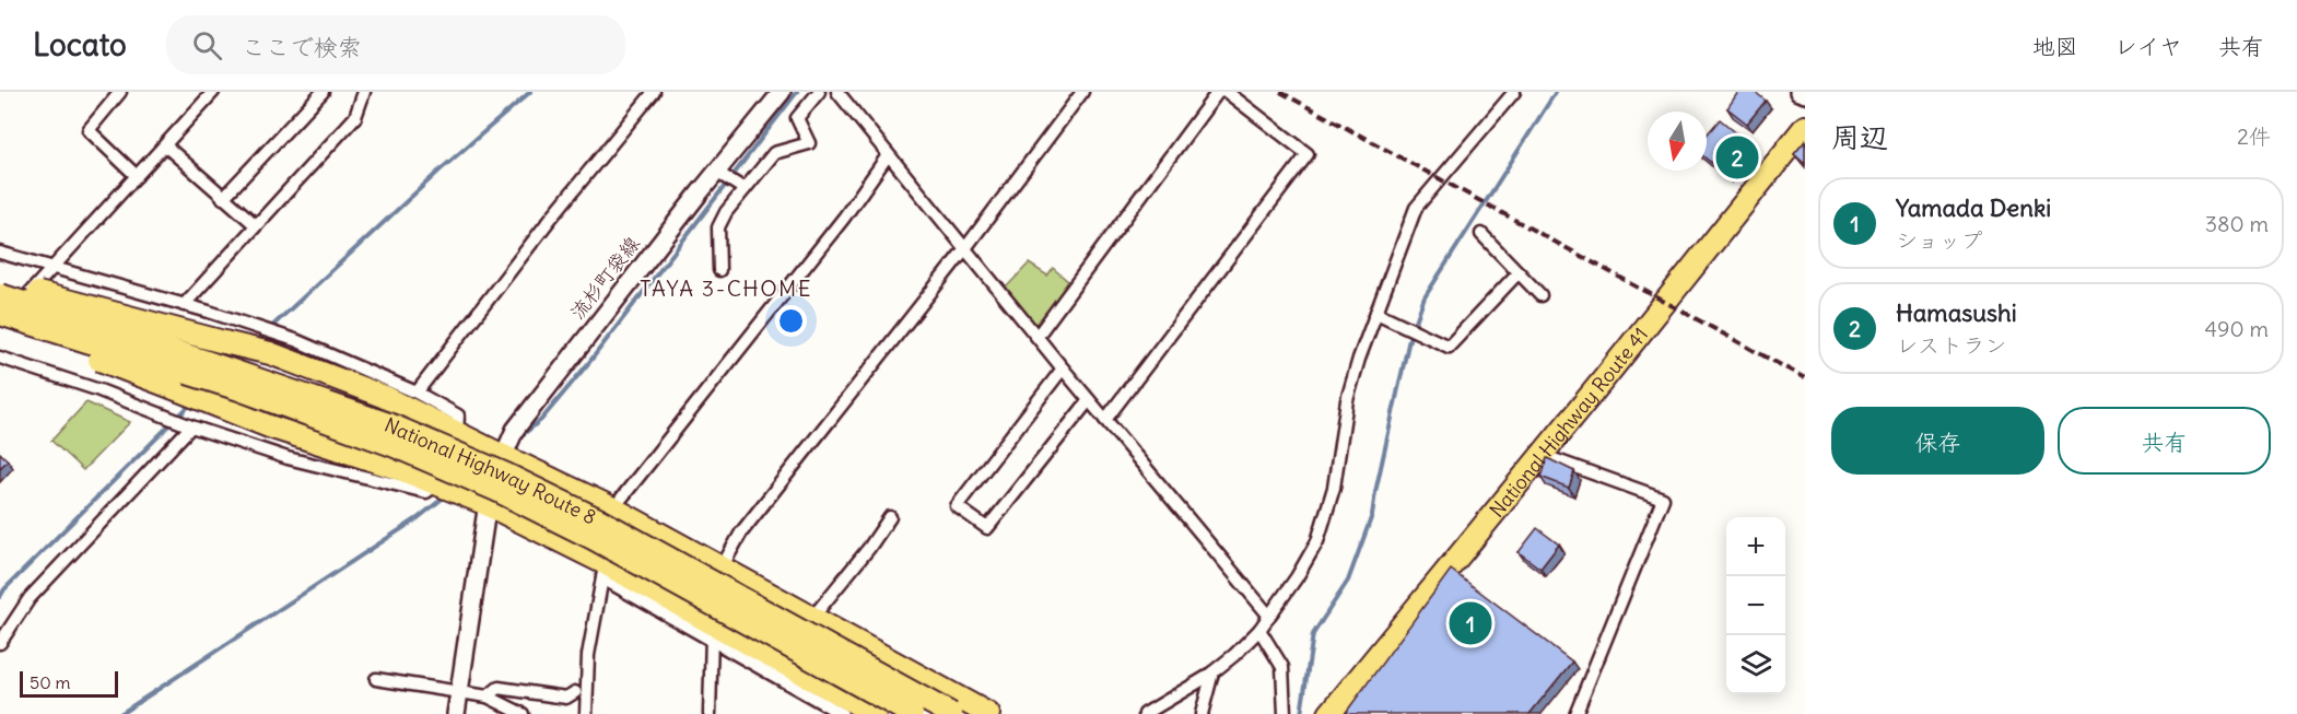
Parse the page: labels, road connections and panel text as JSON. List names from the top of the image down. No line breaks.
{"streets":{"highway":["National Highway Route 41","National Highway Route 8"],"main road":["流杉町袋線"]},"districts":["TAYA 3-CHOME"],"scale_bar":"50 m","north":"bottom","page":{"header":"Locato","search":"ここで検索","nav":["地図","レイヤ","共有"],"heading":["周辺","2件"],"pins":["2","1"],"list":[{"mark":"1","name":"Yamada Denki","note":"ショップ","value":"380 m"},{"mark":"2","name":"Hamasushi","note":"レストラン","value":"490 m"}],"buttons":["保存","共有"],"map_buttons":["+","−"],"scale":"50 m"}}
